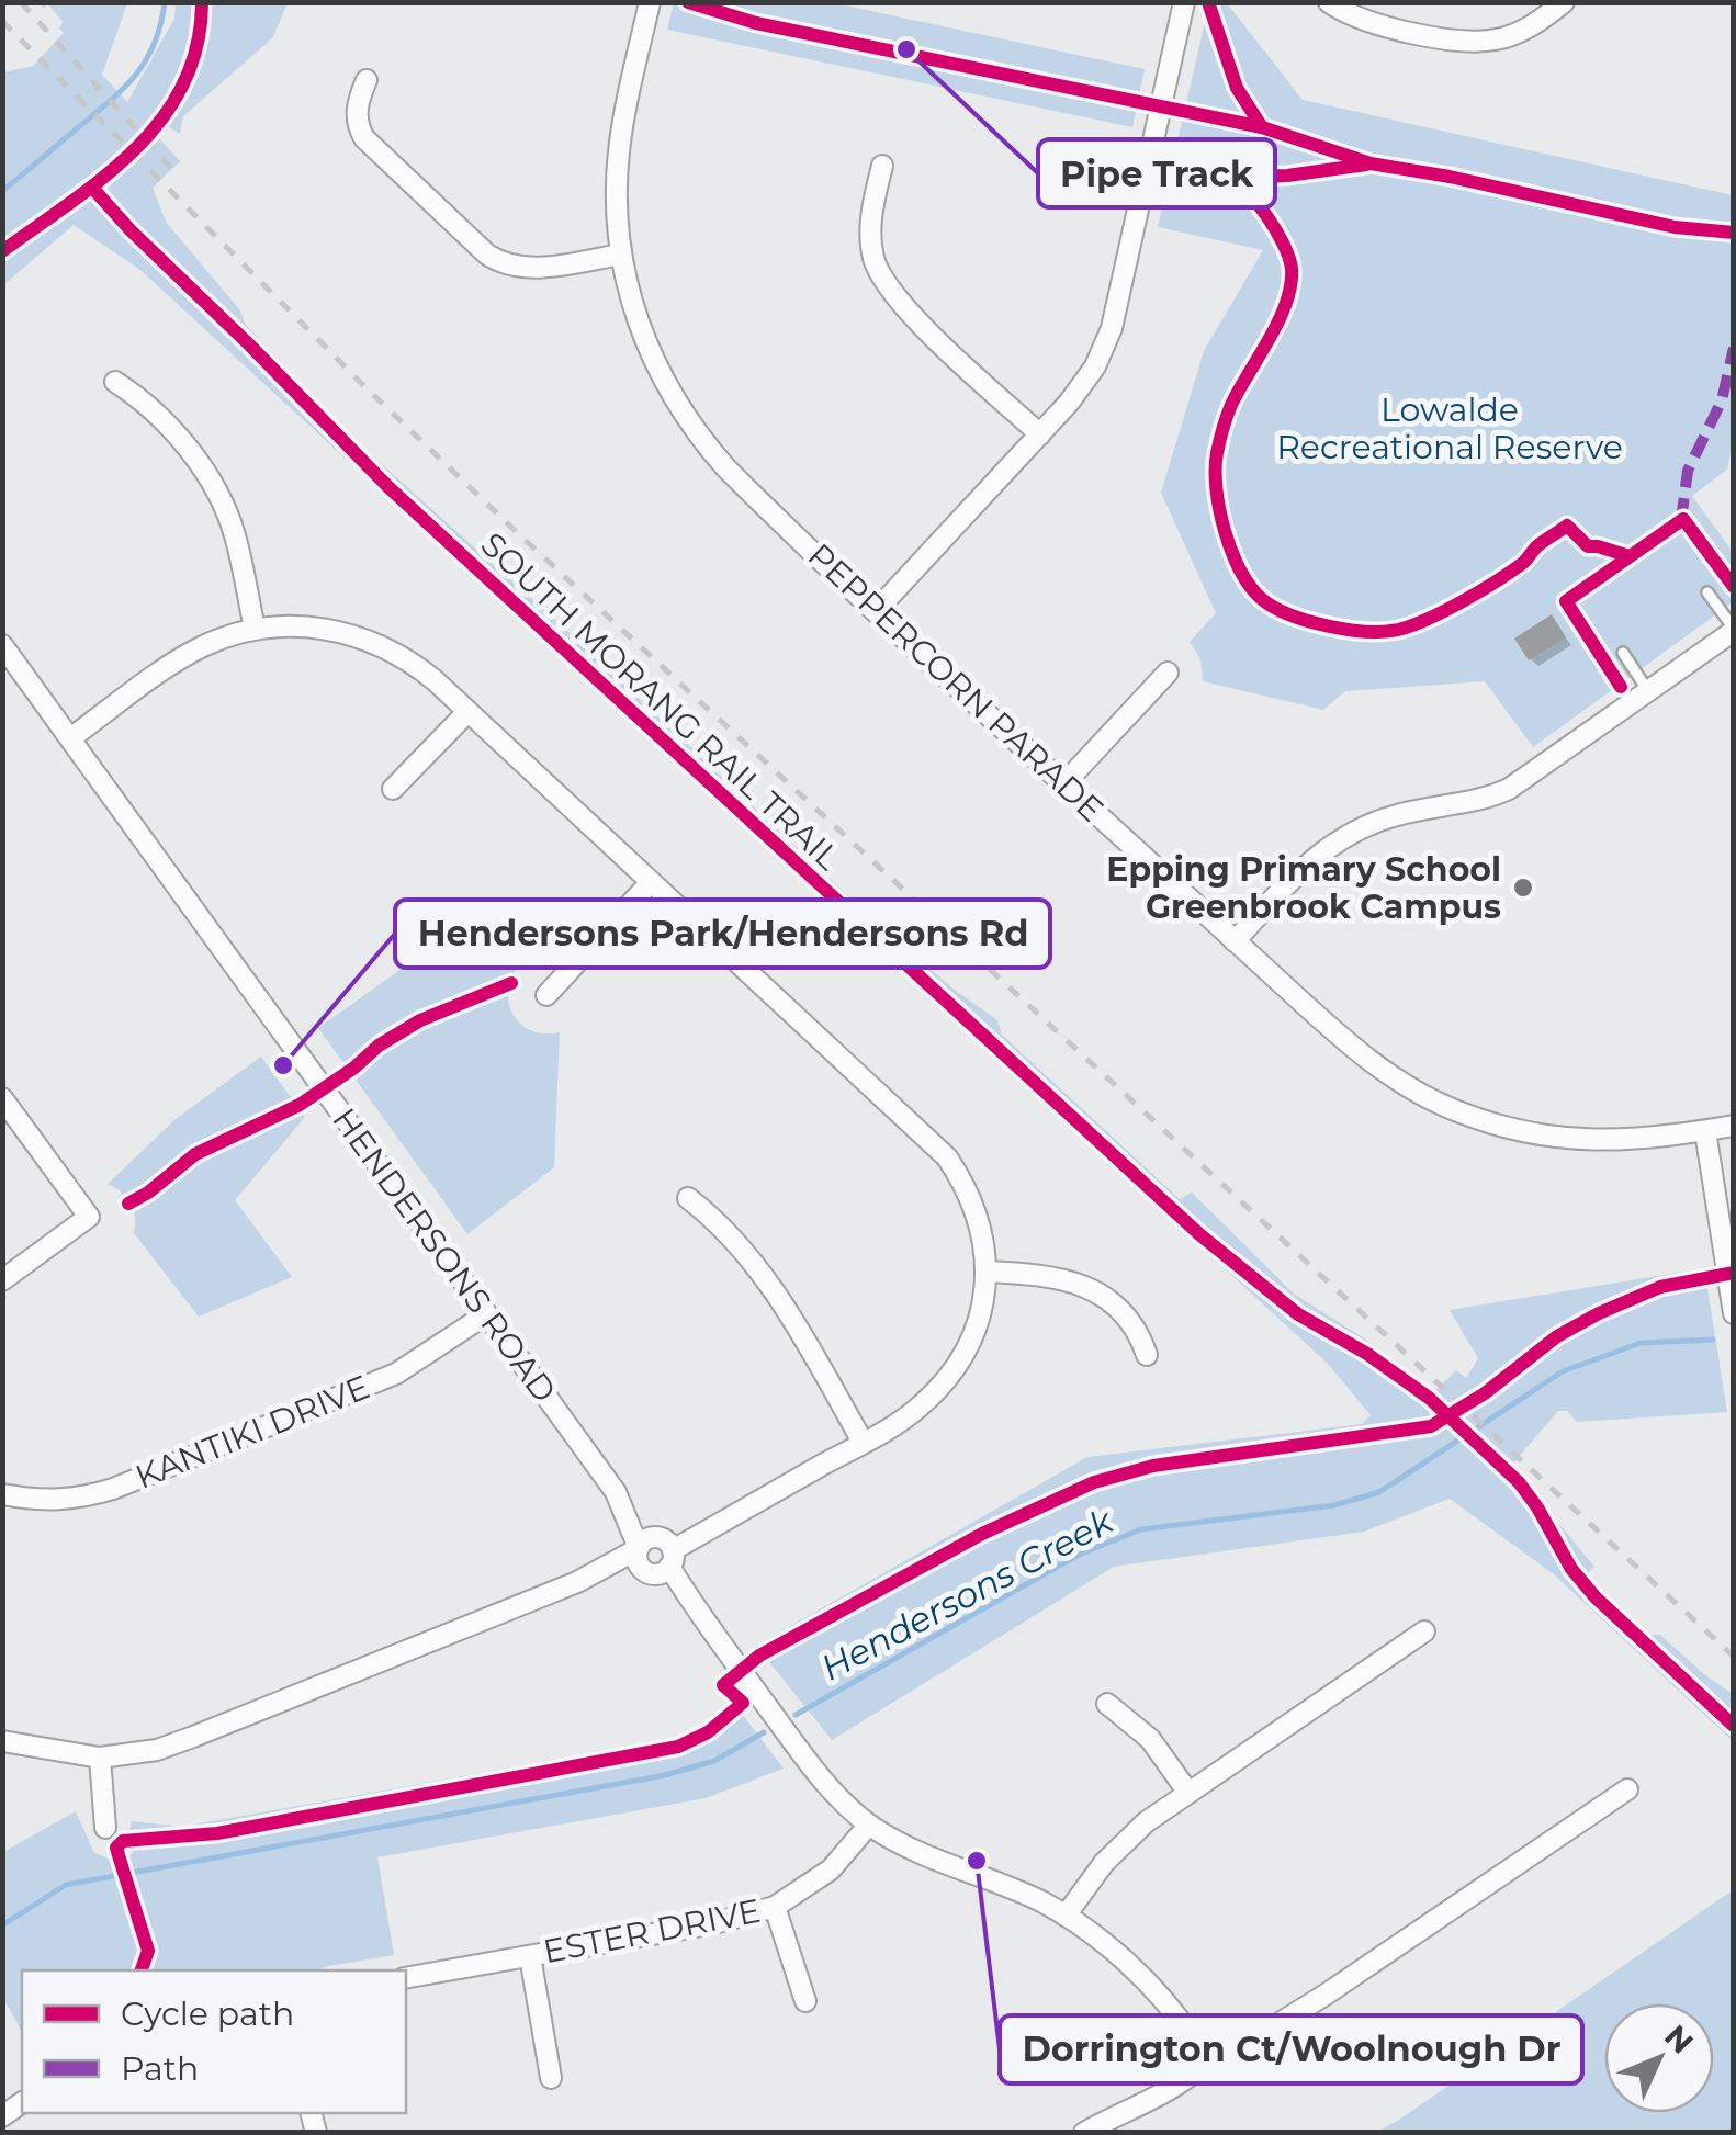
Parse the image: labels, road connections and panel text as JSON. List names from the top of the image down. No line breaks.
{"streets":{"street":["PEPPERCORN PARADE","HENDERSONS ROAD","KANTIKI DRIVE","ESTER DRIVE"],"cycle path":["SOUTH MORANG RAIL TRAIL"]},"crossings":[["HENDERSONS ROAD","KANTIKI DRIVE"]],"water":["Hendersons Creek"],"parks":["Lowalde Recreational Reserve"],"places":["Pipe Track","Epping Primary School Greenbrook Campus","Hendersons Park/Hendersons Rd","Dorrington Ct/Woolnough Dr"],"legend":["Cycle path","Path"],"north":"top right"}
